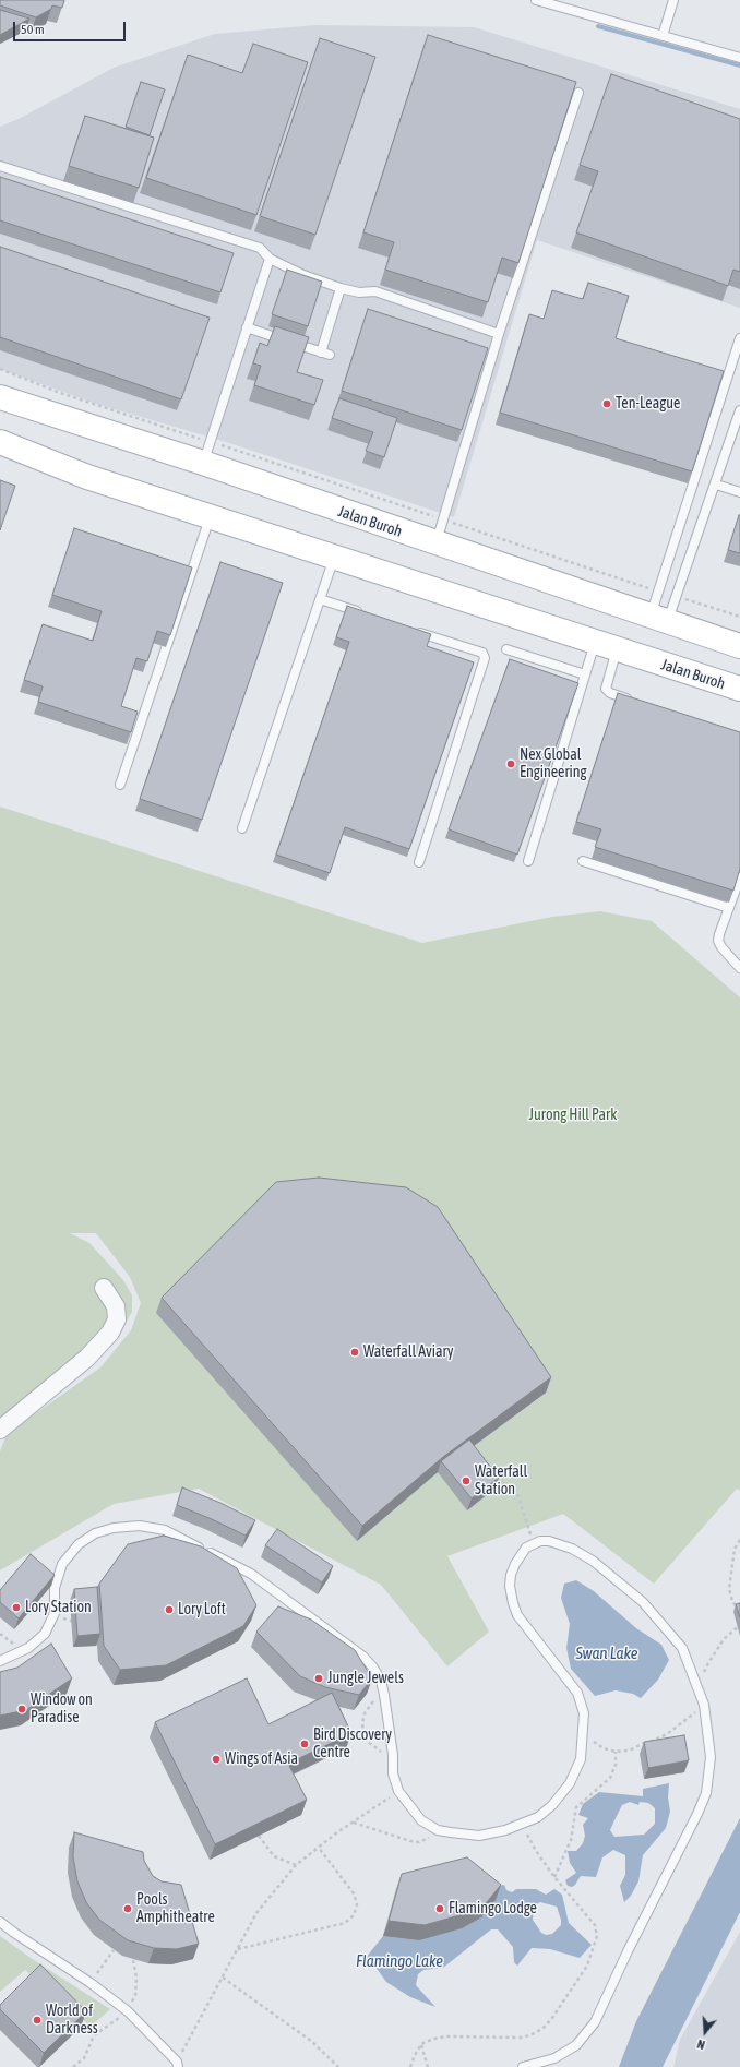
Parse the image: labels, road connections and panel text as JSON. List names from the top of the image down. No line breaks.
{"streets":{"main road":["Jalan Buroh"]},"water":["Swan Lake","Flamingo Lake"],"parks":["Jurong Hill Park"],"places":["Ten-League","Nex Global Engineering","Waterfall Aviary","Waterfall Station","Lory Station","Lory Loft","Jungle Jewels","Window on Paradise","Bird Discovery Centre","Wings of Asia","Pools Amphitheatre","Flamingo Lodge","World of Darkness"],"scale_bar":"50 m","north":"bottom"}
